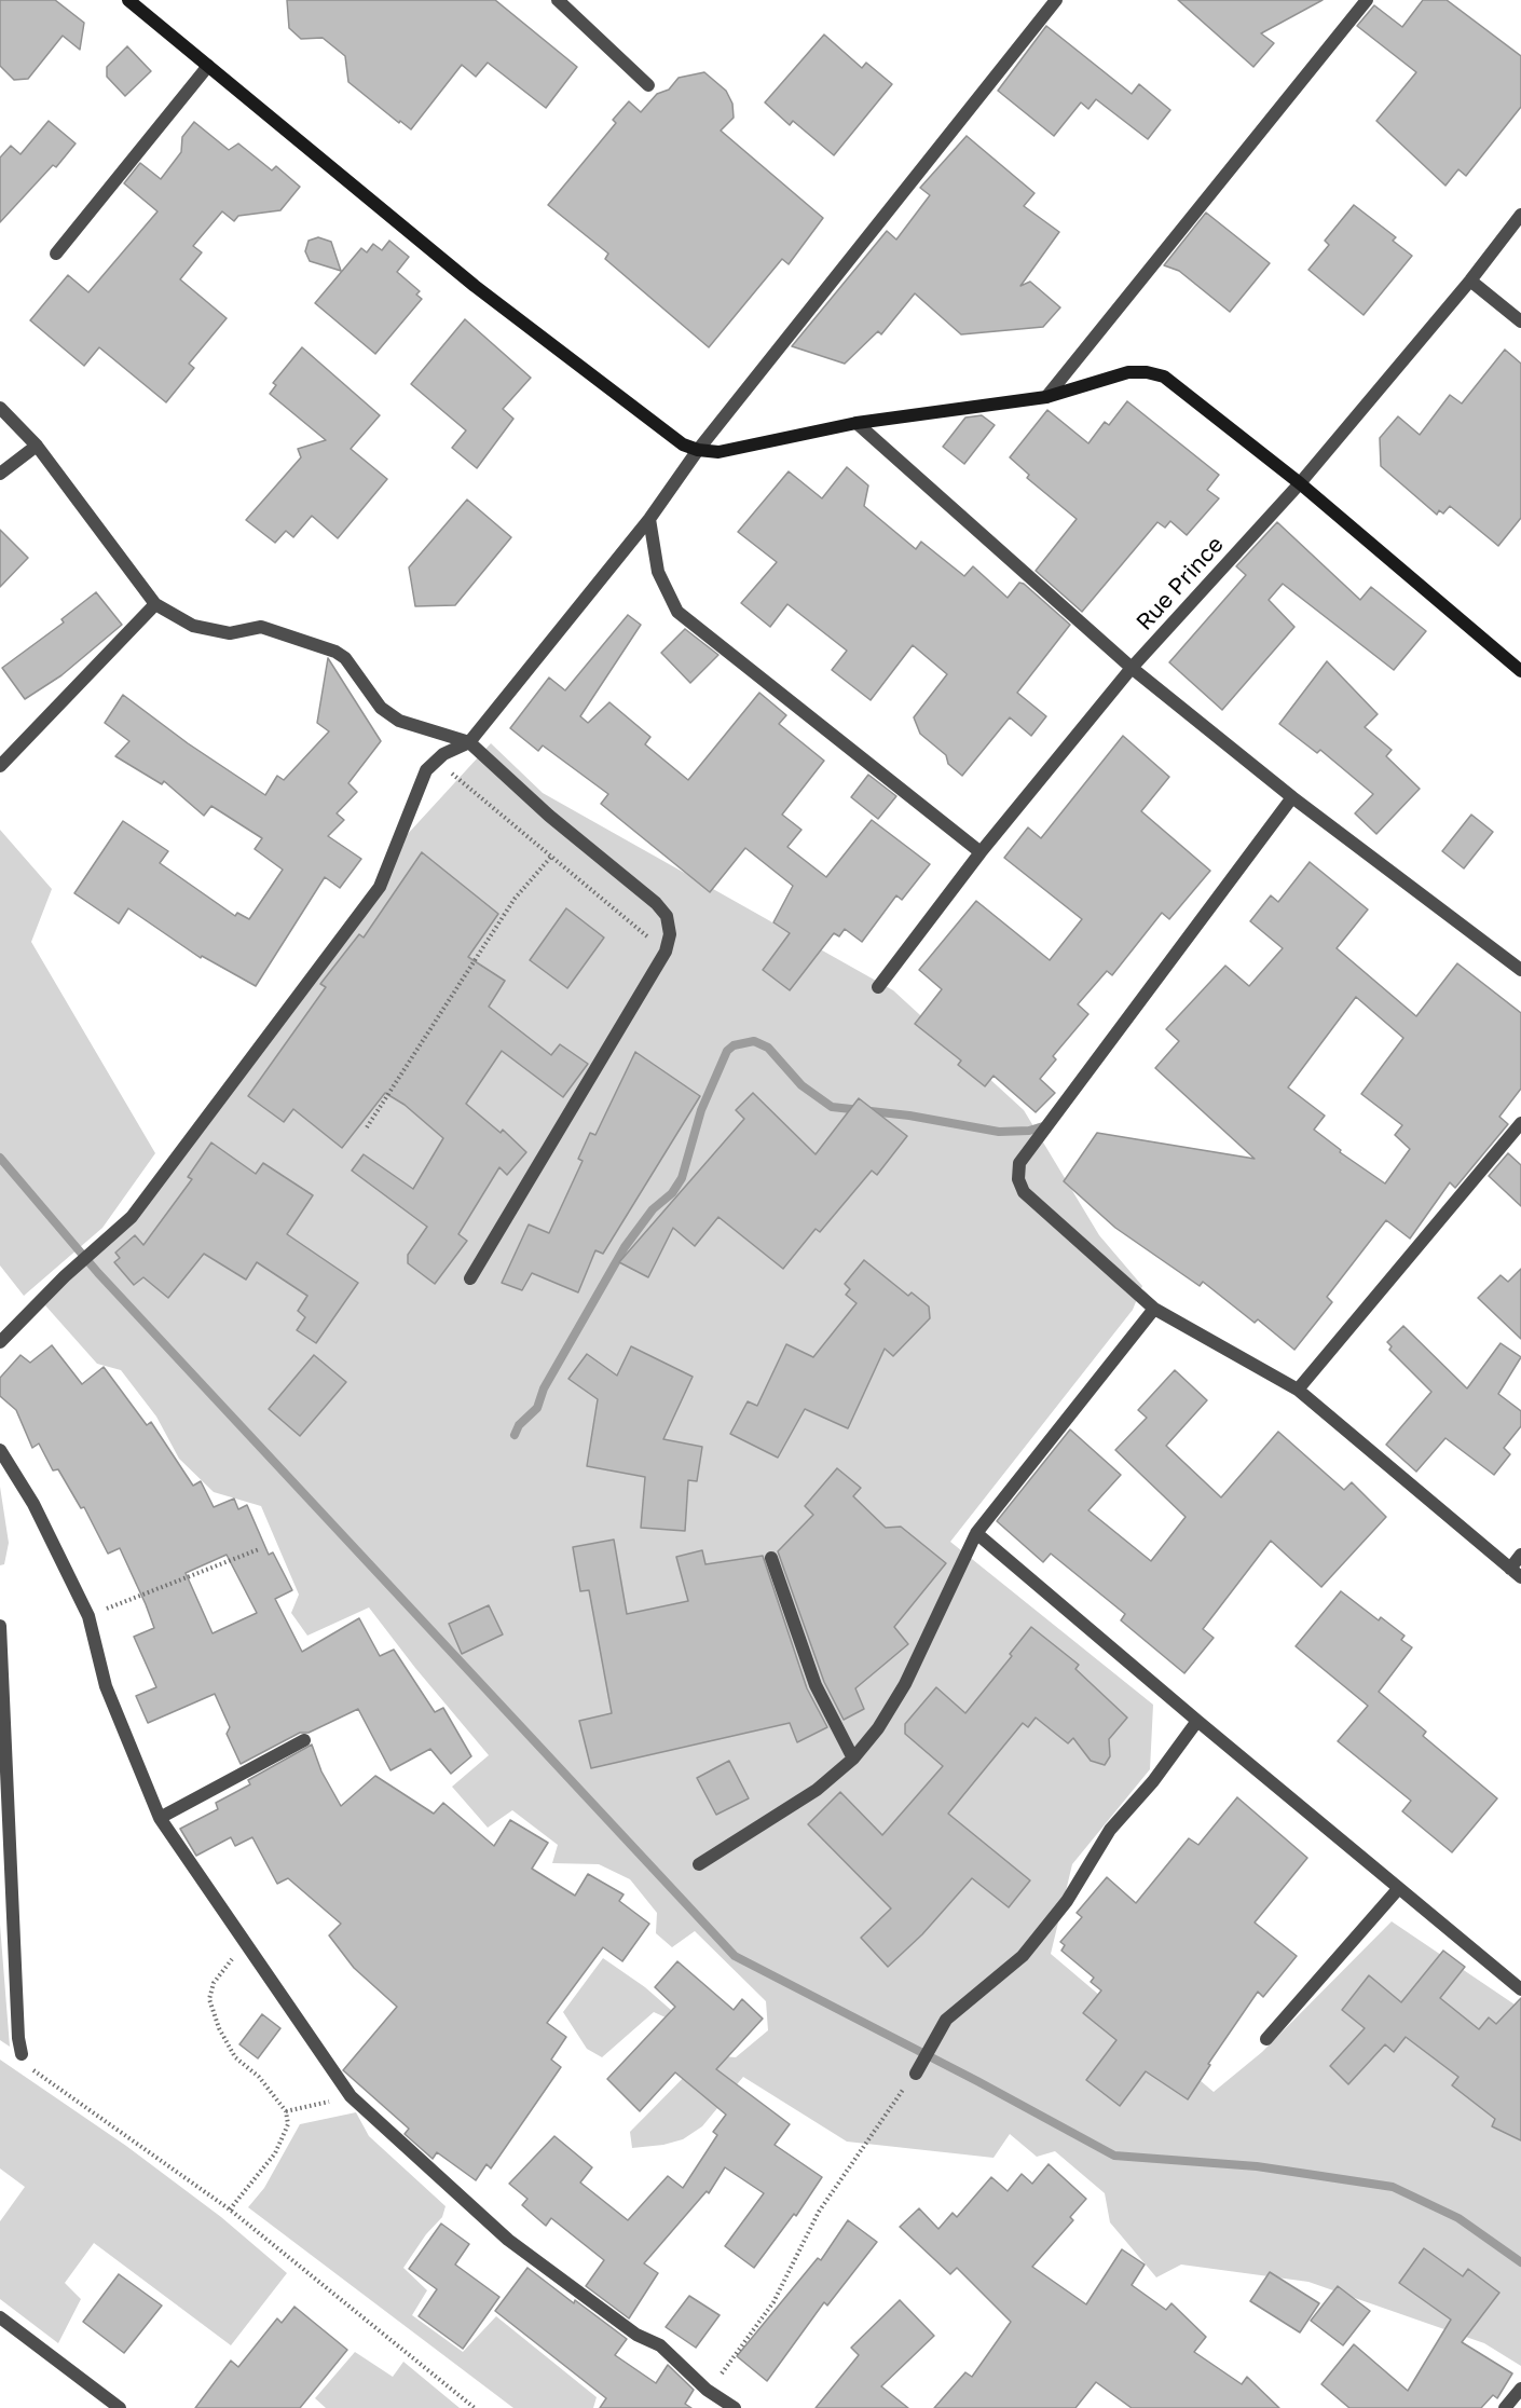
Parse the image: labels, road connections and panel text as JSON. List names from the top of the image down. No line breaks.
{"streets":{"street":["Rue Prince"]}}
